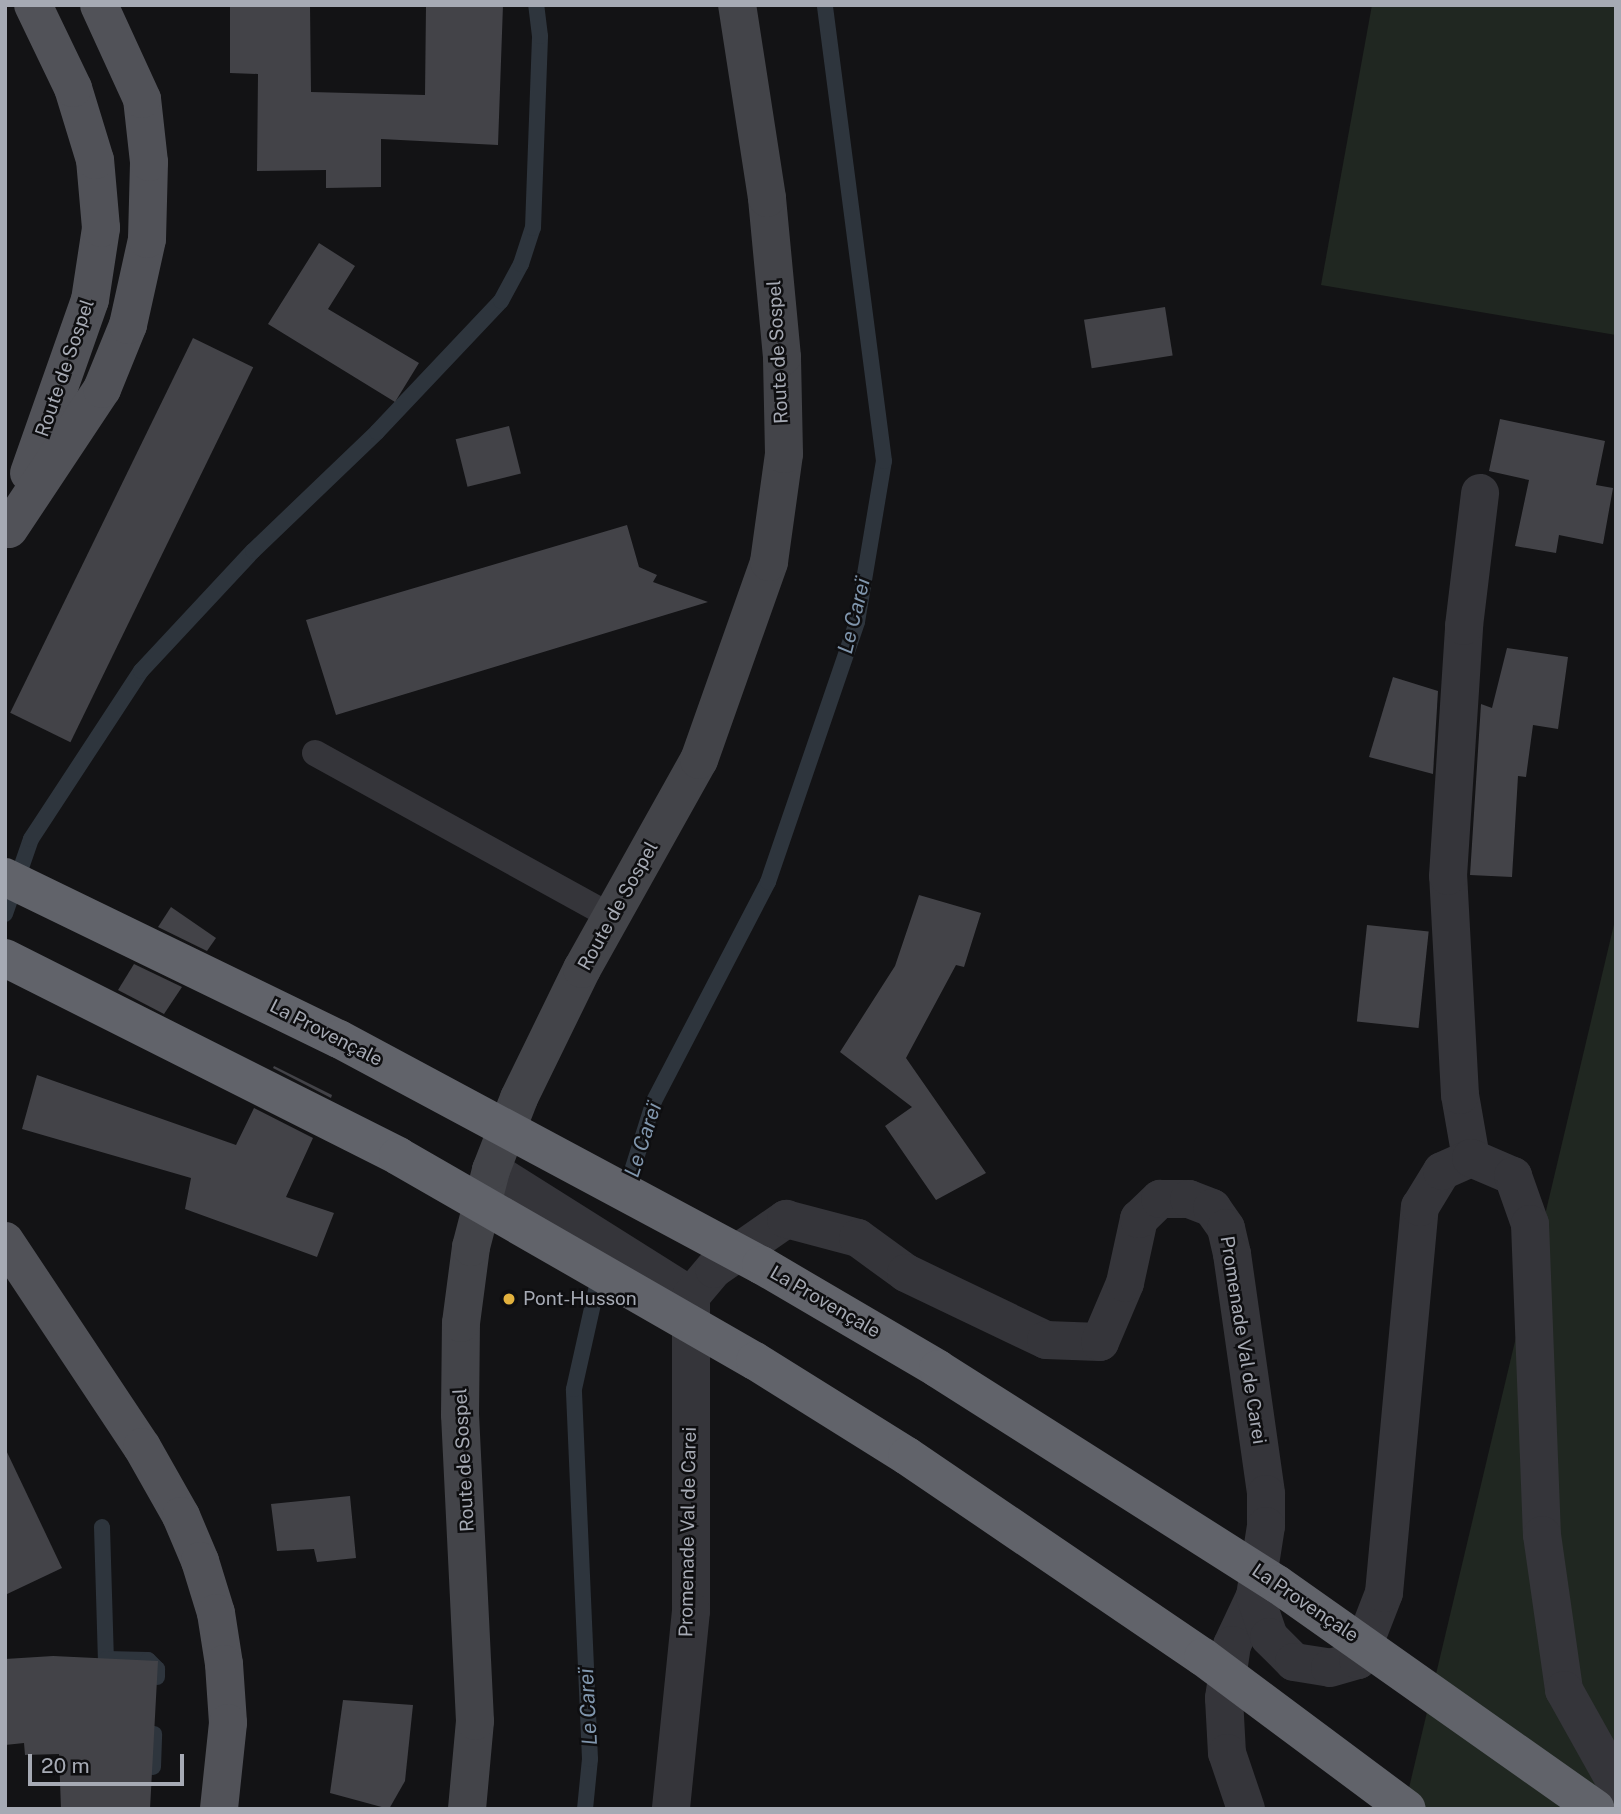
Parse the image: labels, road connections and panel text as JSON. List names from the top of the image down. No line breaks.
{"streets":{"highway":["La Provençale"],"main road":["Route de Sospel"],"street":["Promenade Val de Carei"]},"water":["Le Careï"],"places":["Pont-Husson"],"scale_bar":"20 m"}
